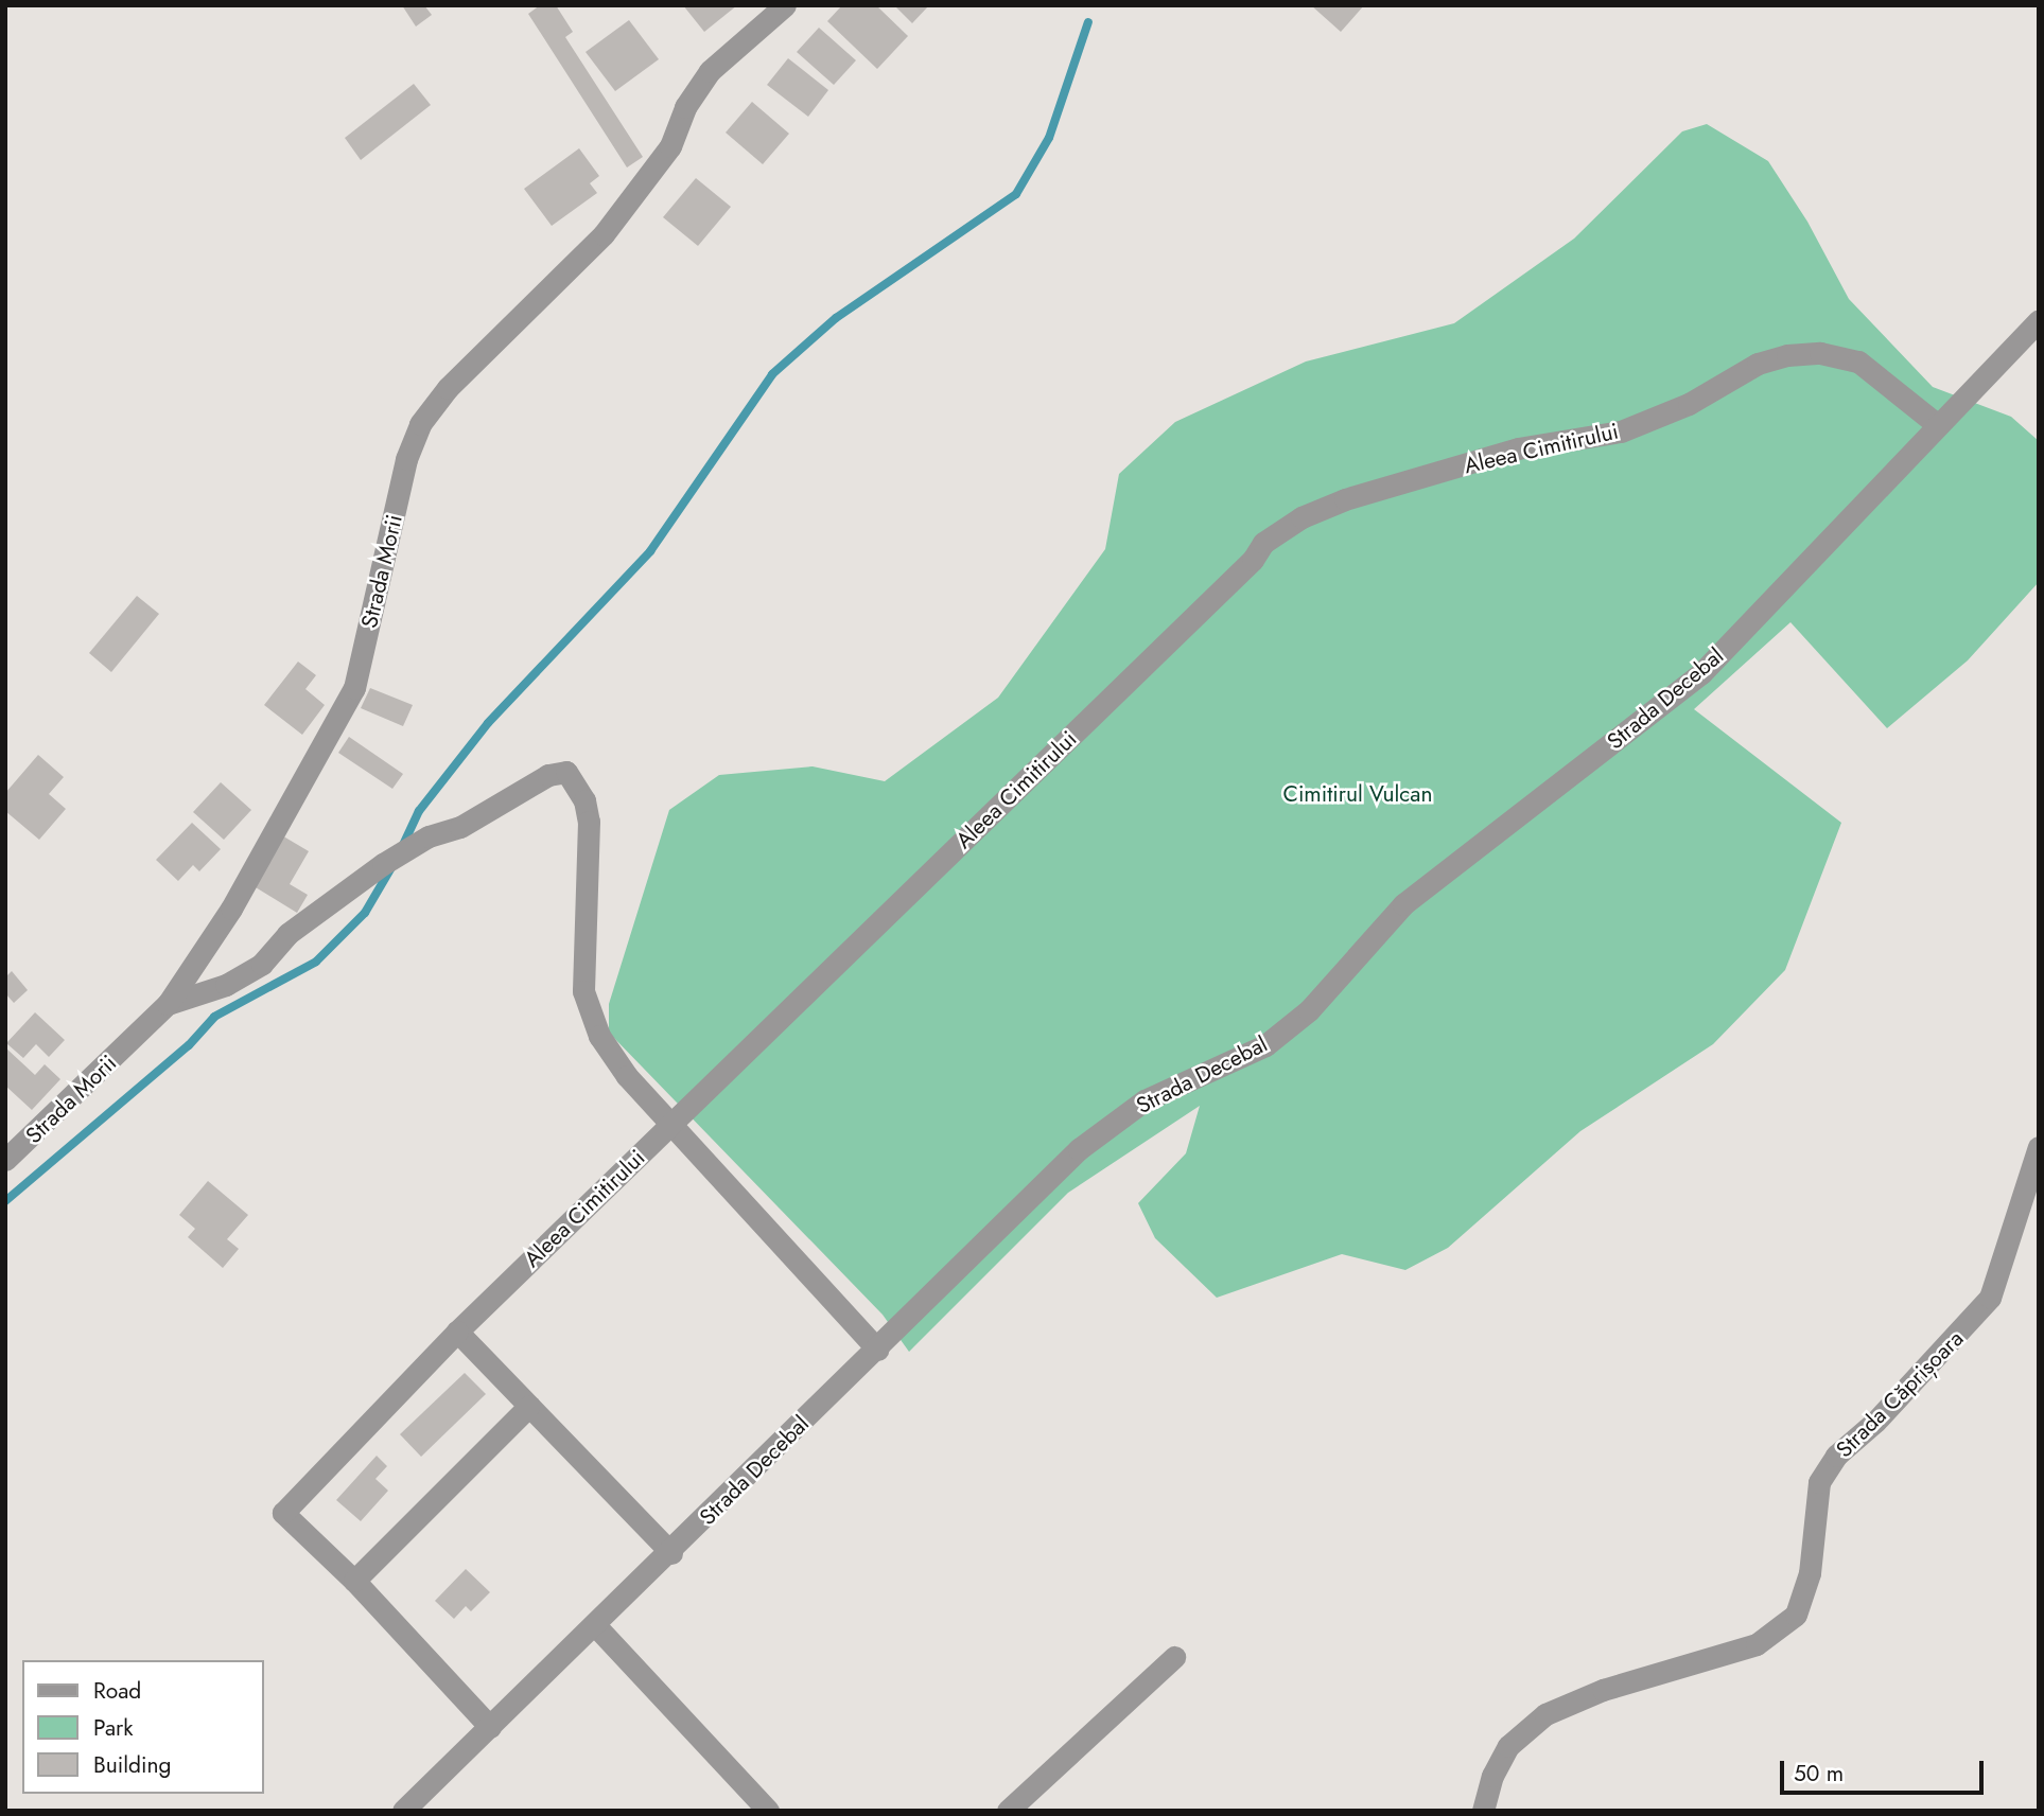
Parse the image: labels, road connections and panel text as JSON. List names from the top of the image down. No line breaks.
{"streets":{"street":["Aleea Cimitirului","Strada Morii","Strada Decebal","Strada Căprișoara"]},"crossings":[["Aleea Cimitirului","Strada Decebal"]],"parks":["Cimitirul Vulcan"],"legend":["Road","Park","Building"],"scale_bar":"50 m"}
